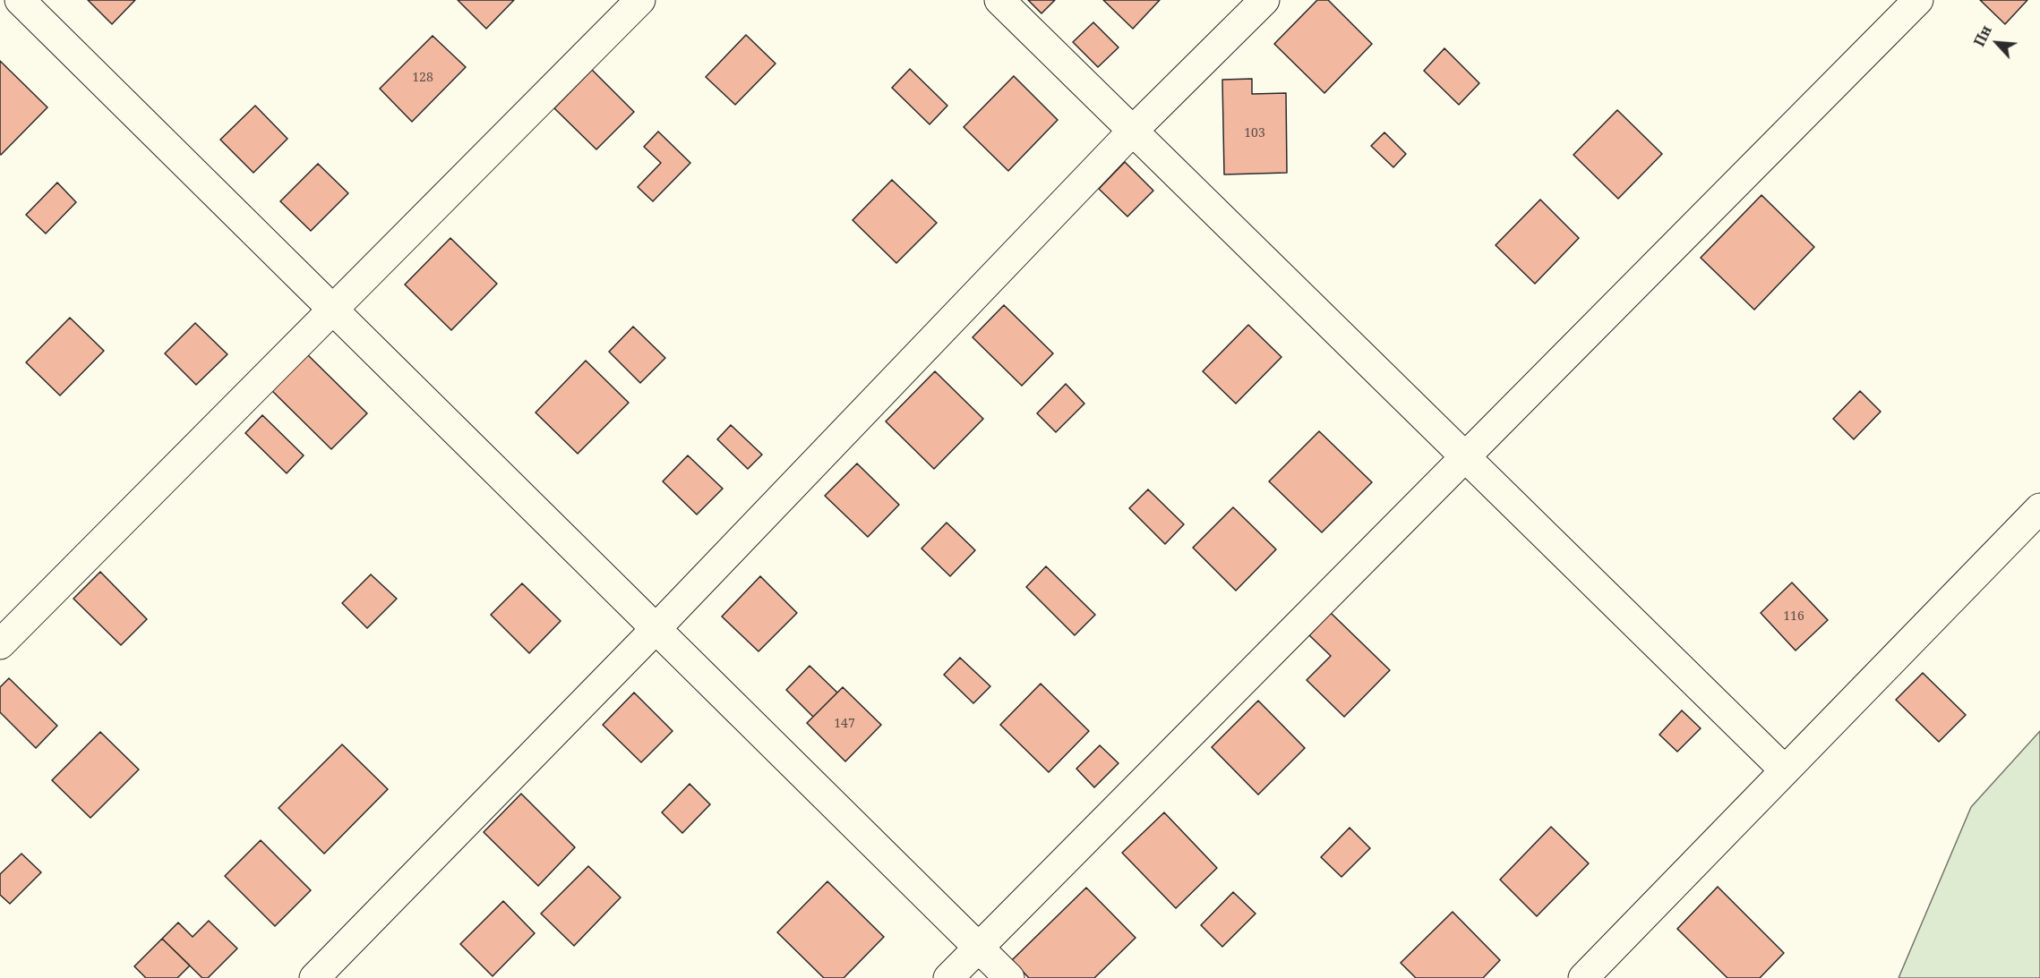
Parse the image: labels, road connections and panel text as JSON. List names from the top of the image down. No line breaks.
{"house_numbers":["128","103","116","147"],"north":"top left"}
